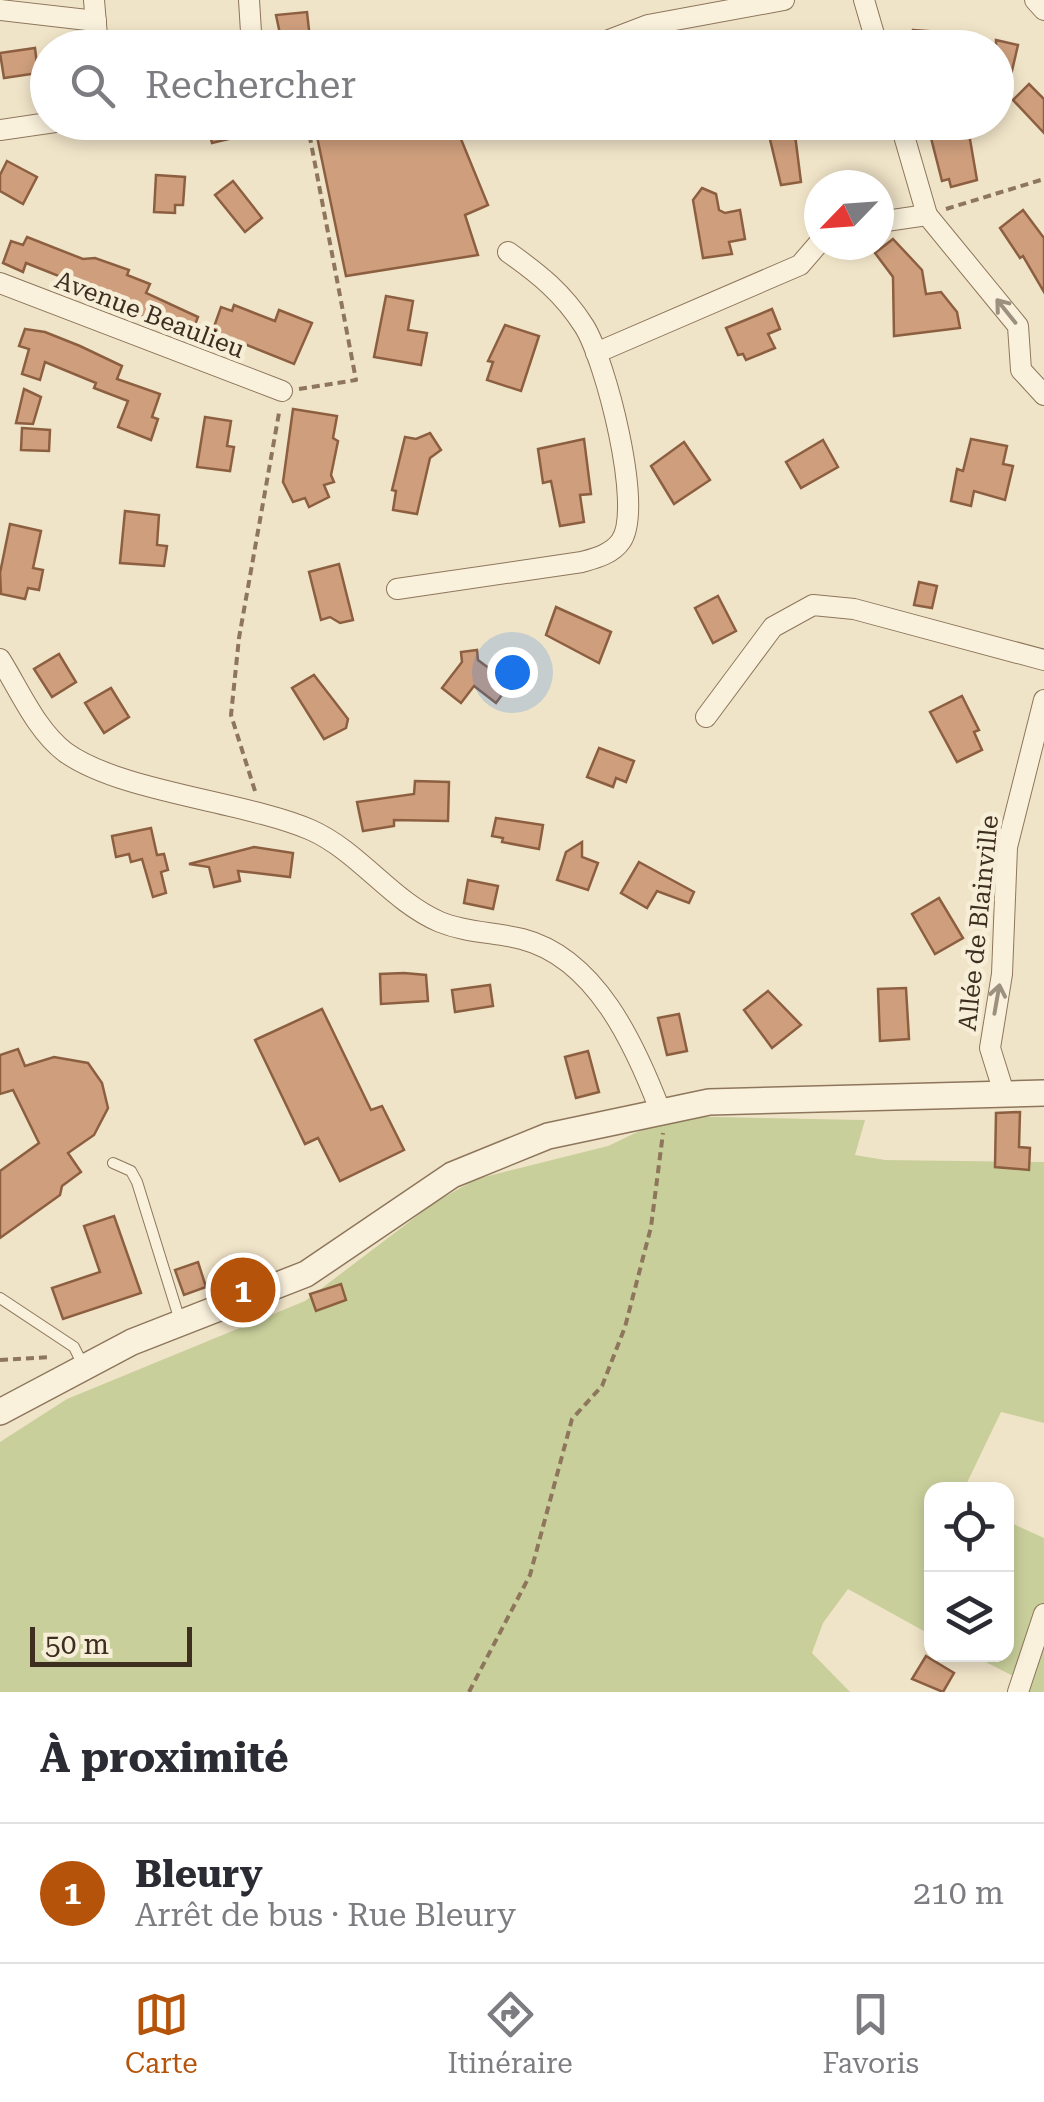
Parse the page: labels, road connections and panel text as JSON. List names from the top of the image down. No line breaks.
{"streets":{"street":["Avenue Beaulieu","Allée de Blainville"]},"one_way":["Allée de Blainville"],"scale_bar":"50 m","north":"bottom left","page":{"search":"Rechercher","pins":"1","scale":"50 m","heading":"À proximité","list":[{"mark":"1","name":"Bleury","note":"Arrêt de bus · Rue Bleury","value":"210 m"}],"nav":["Carte","Itinéraire","Favoris"]}}
